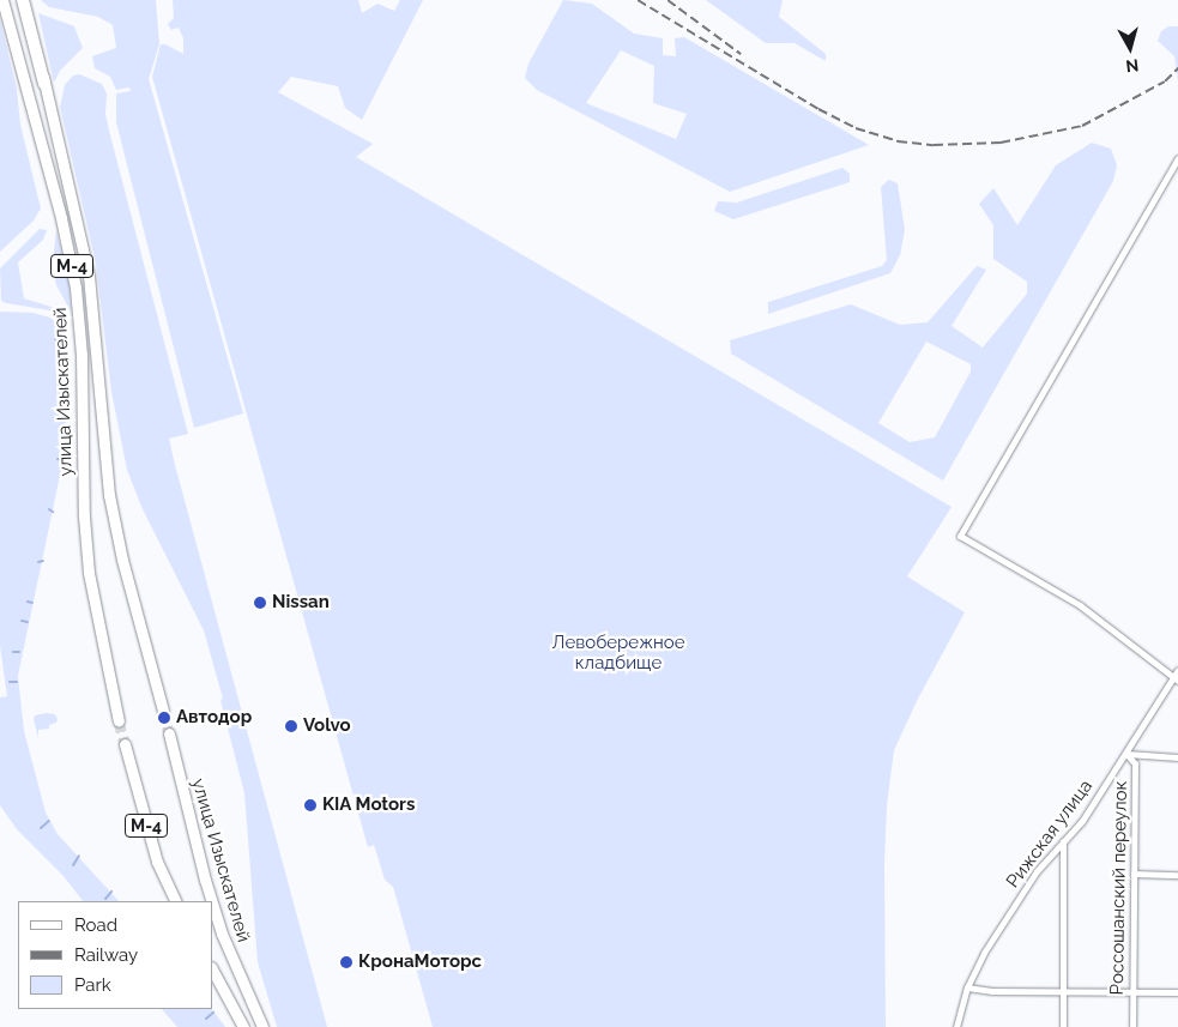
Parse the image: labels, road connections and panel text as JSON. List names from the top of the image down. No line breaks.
{"streets":{"highway":["М-4","улица Изыскателей"],"street":["Рижская улица","Россошанский переулок"]},"crossings":[["М-4","улица Изыскателей"],["Рижская улица","Россошанский переулок"]],"parks":["Левобережное кладбище"],"places":["Nissan","Автодор","Volvo","KIA Motors","КронаМоторс"],"legend":["Road","Railway","Park"],"north":"bottom"}
